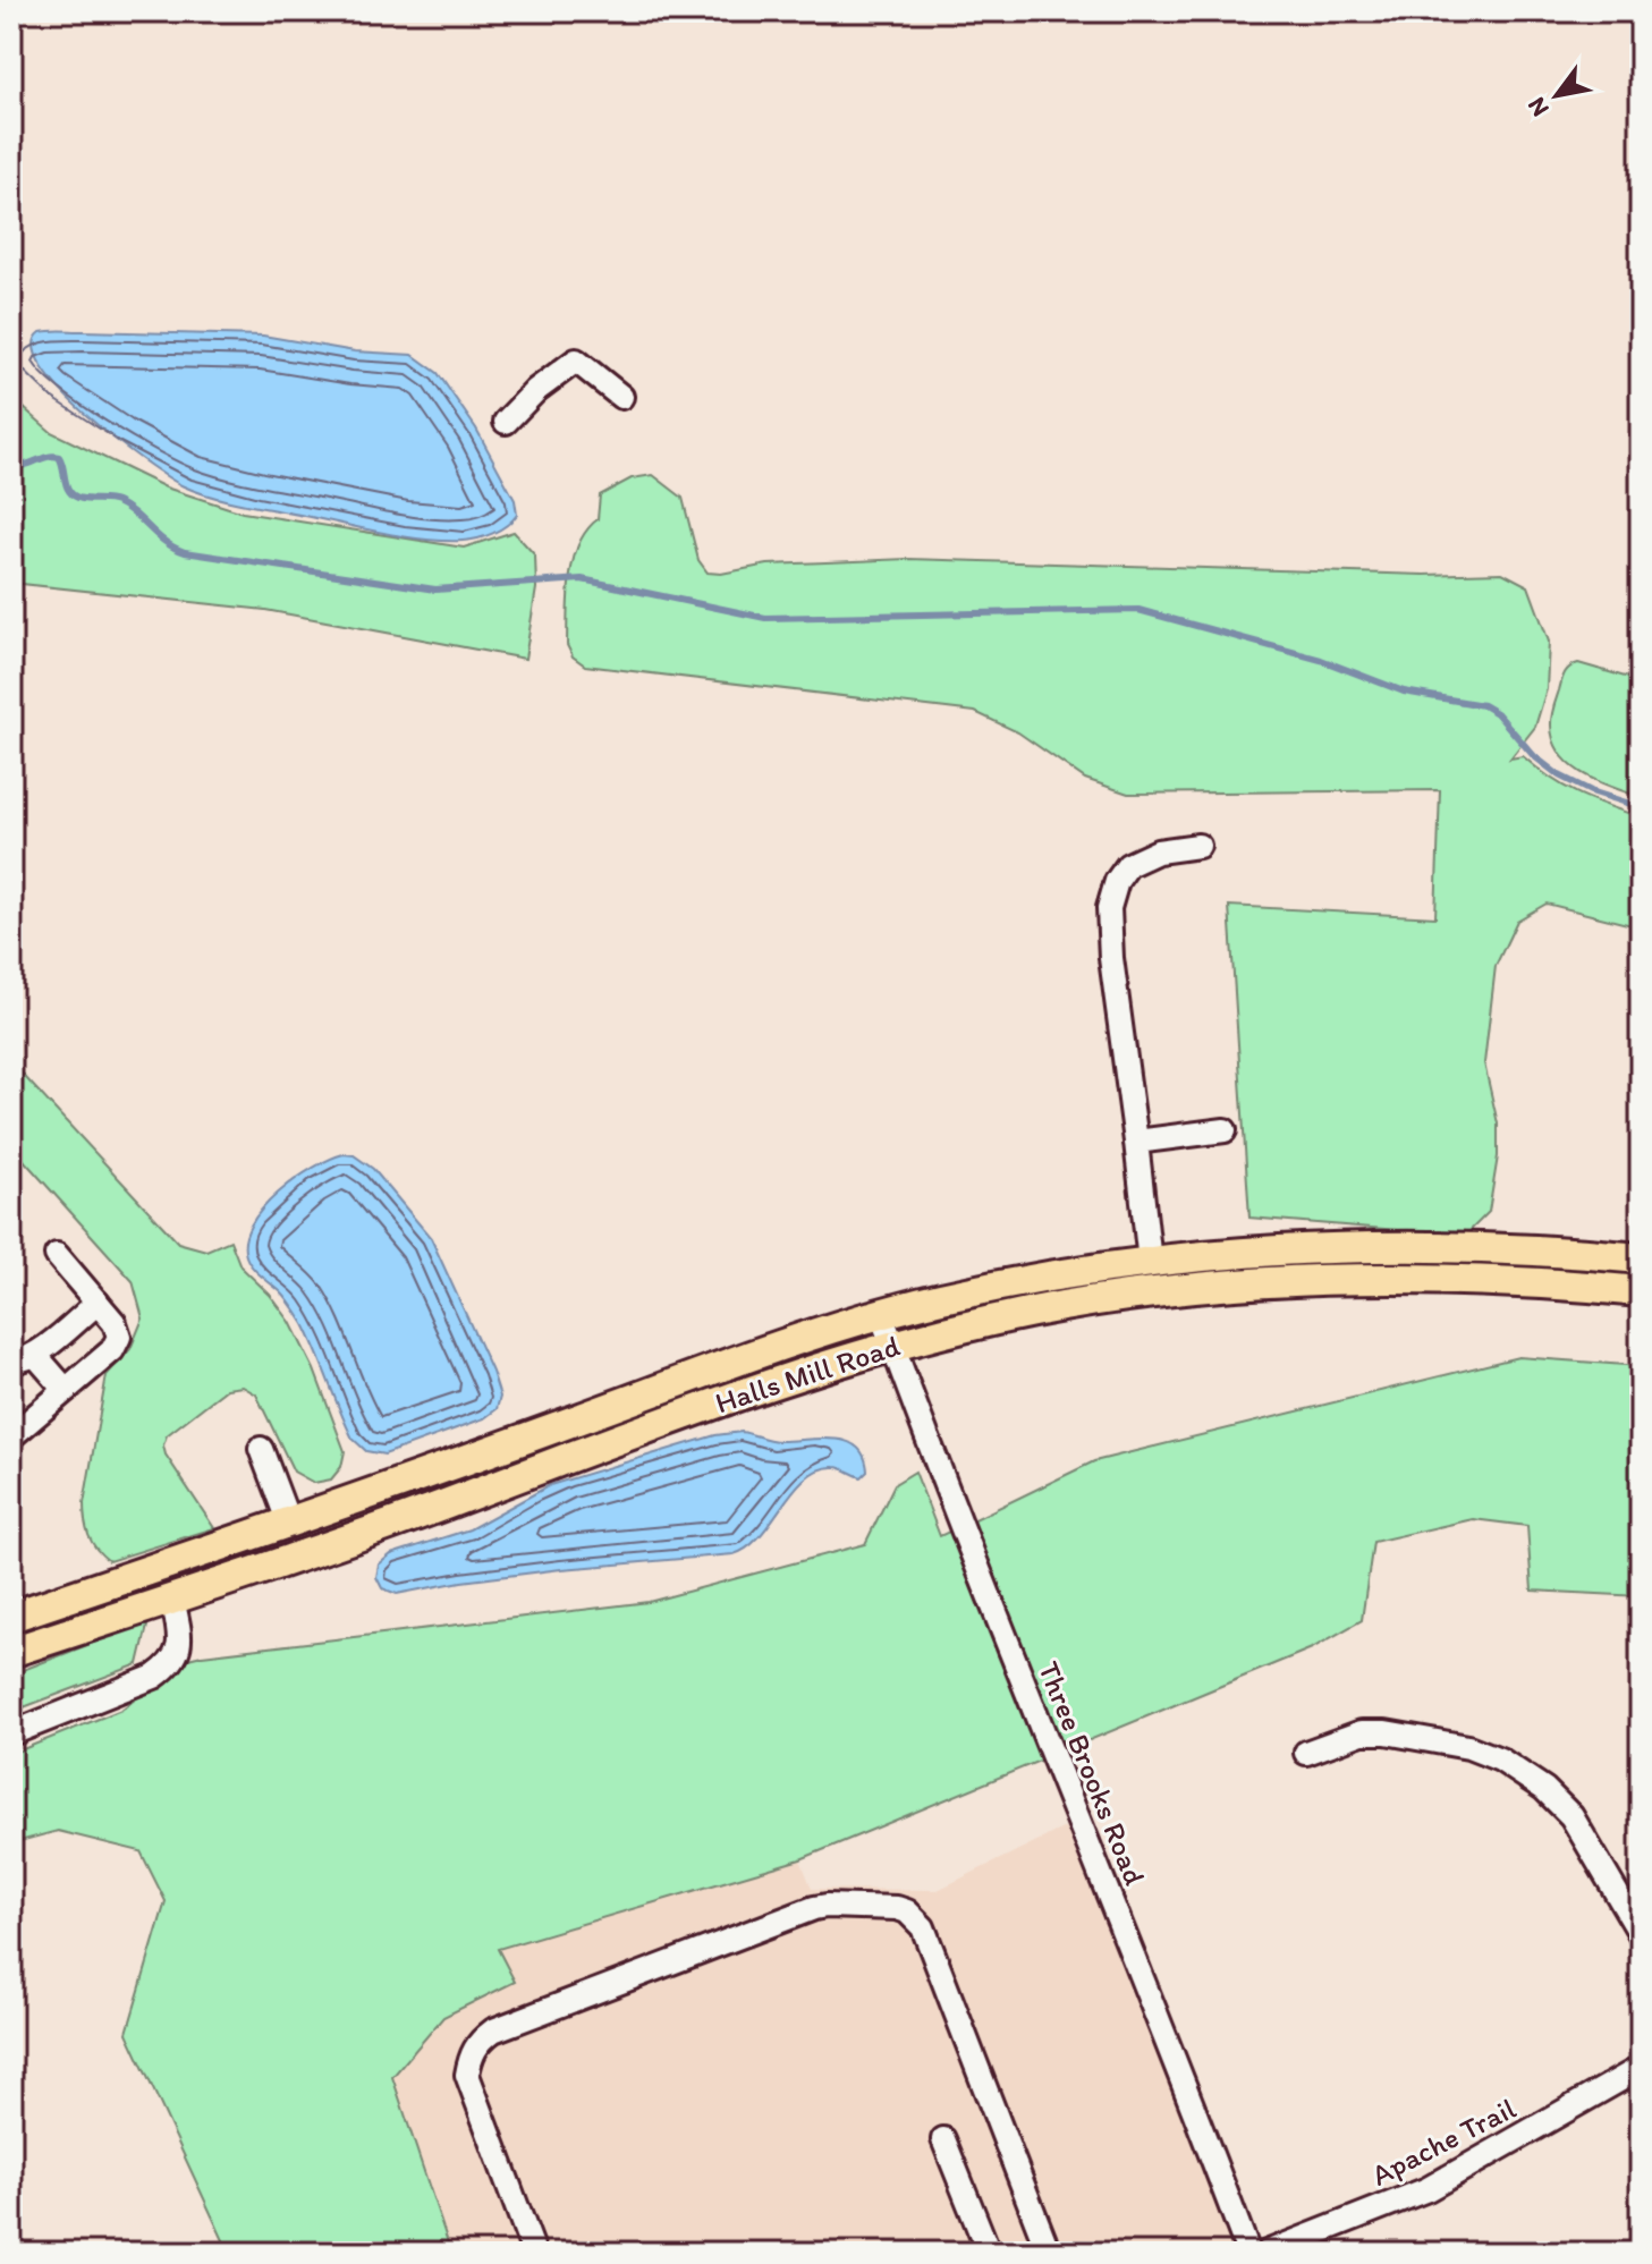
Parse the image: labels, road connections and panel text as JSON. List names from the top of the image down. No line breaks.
{"streets":{"main road":["Halls Mill Road"],"street":["Three Brooks Road","Apache Trail"]},"crossings":[["Halls Mill Road","Three Brooks Road"]],"north":"bottom left"}
